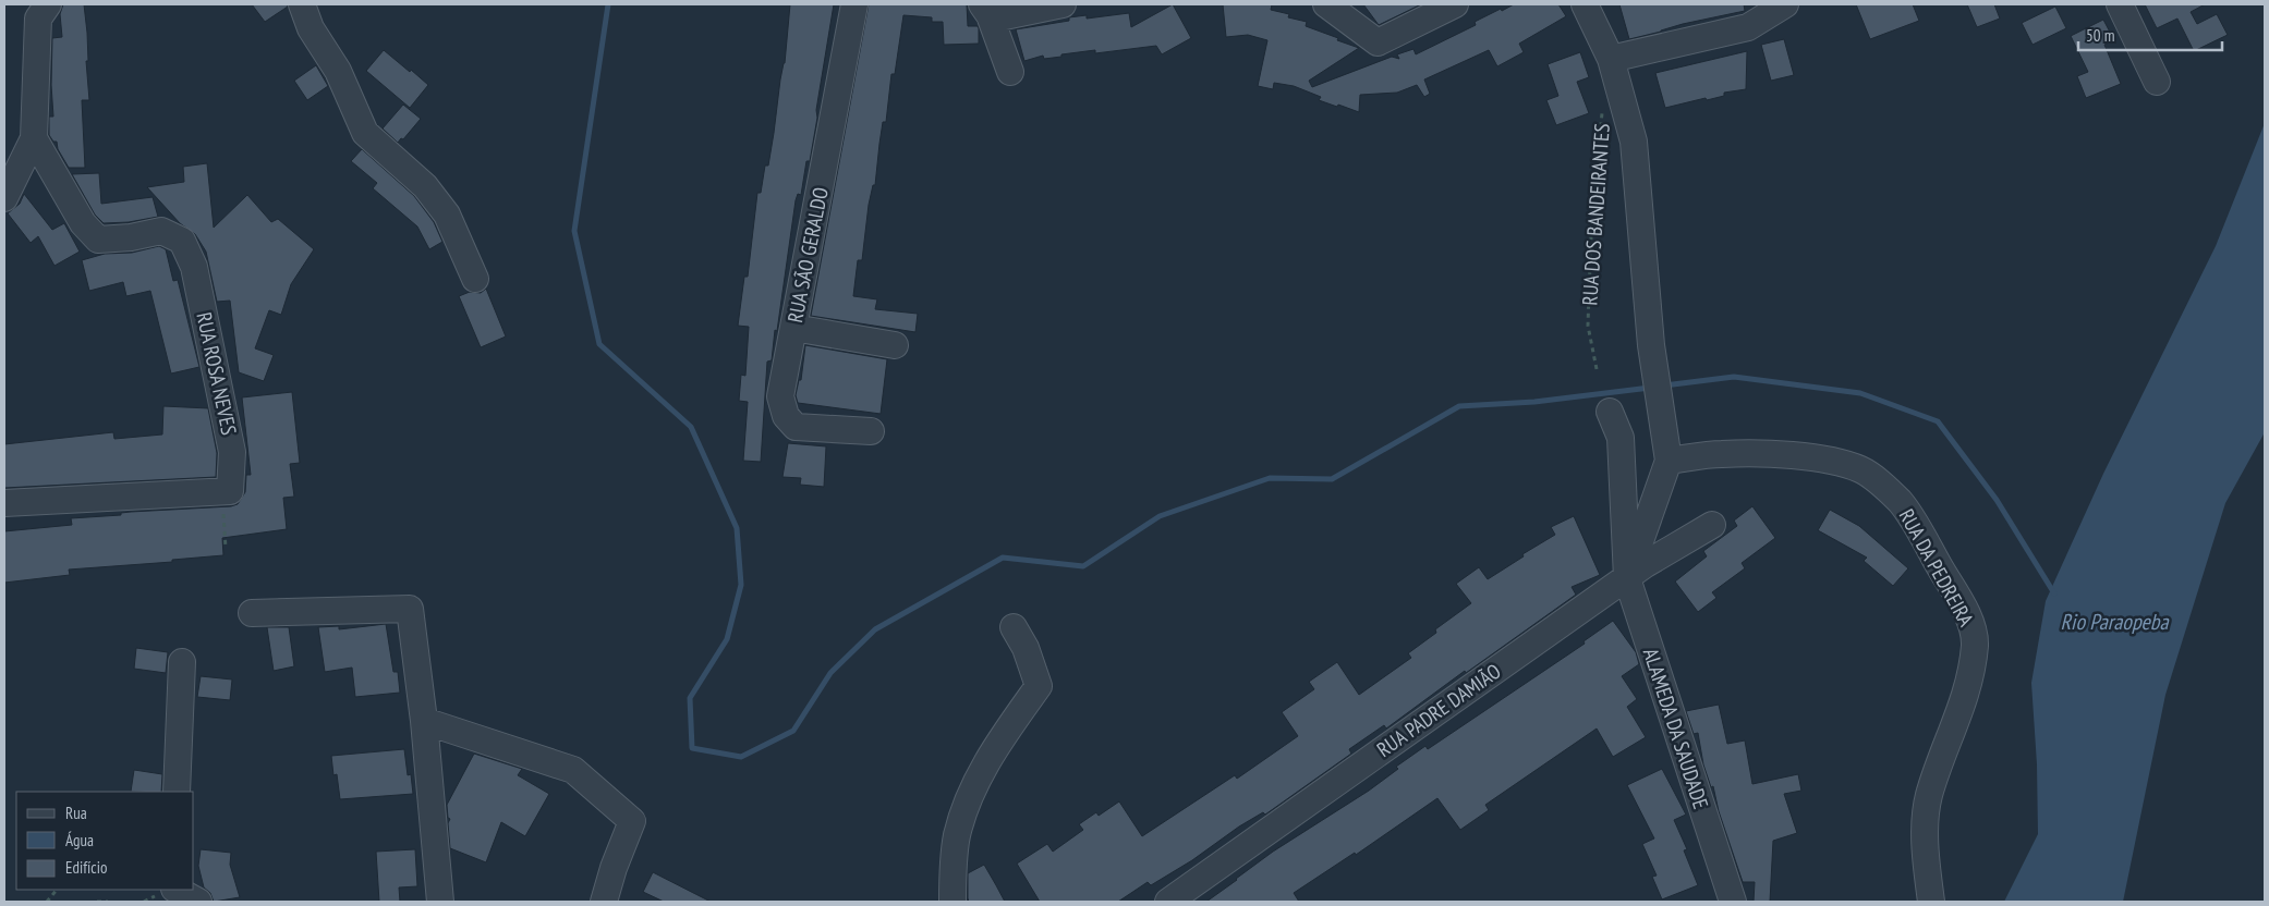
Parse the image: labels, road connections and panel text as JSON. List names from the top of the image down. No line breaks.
{"streets":{"street":["RUA DOS BANDEIRANTES","RUA SÃO GERALDO","RUA ROSA NEVES","RUA DA PEDREIRA","RUA PADRE DAMIÃO","ALAMEDA DA SAUDADE"]},"crossings":[["RUA DOS BANDEIRANTES","RUA DA PEDREIRA"],["RUA PADRE DAMIÃO","ALAMEDA DA SAUDADE"]],"water":["Rio Paraopeba"],"legend":["Rua","Água","Edifício"],"scale_bar":"50 m"}
